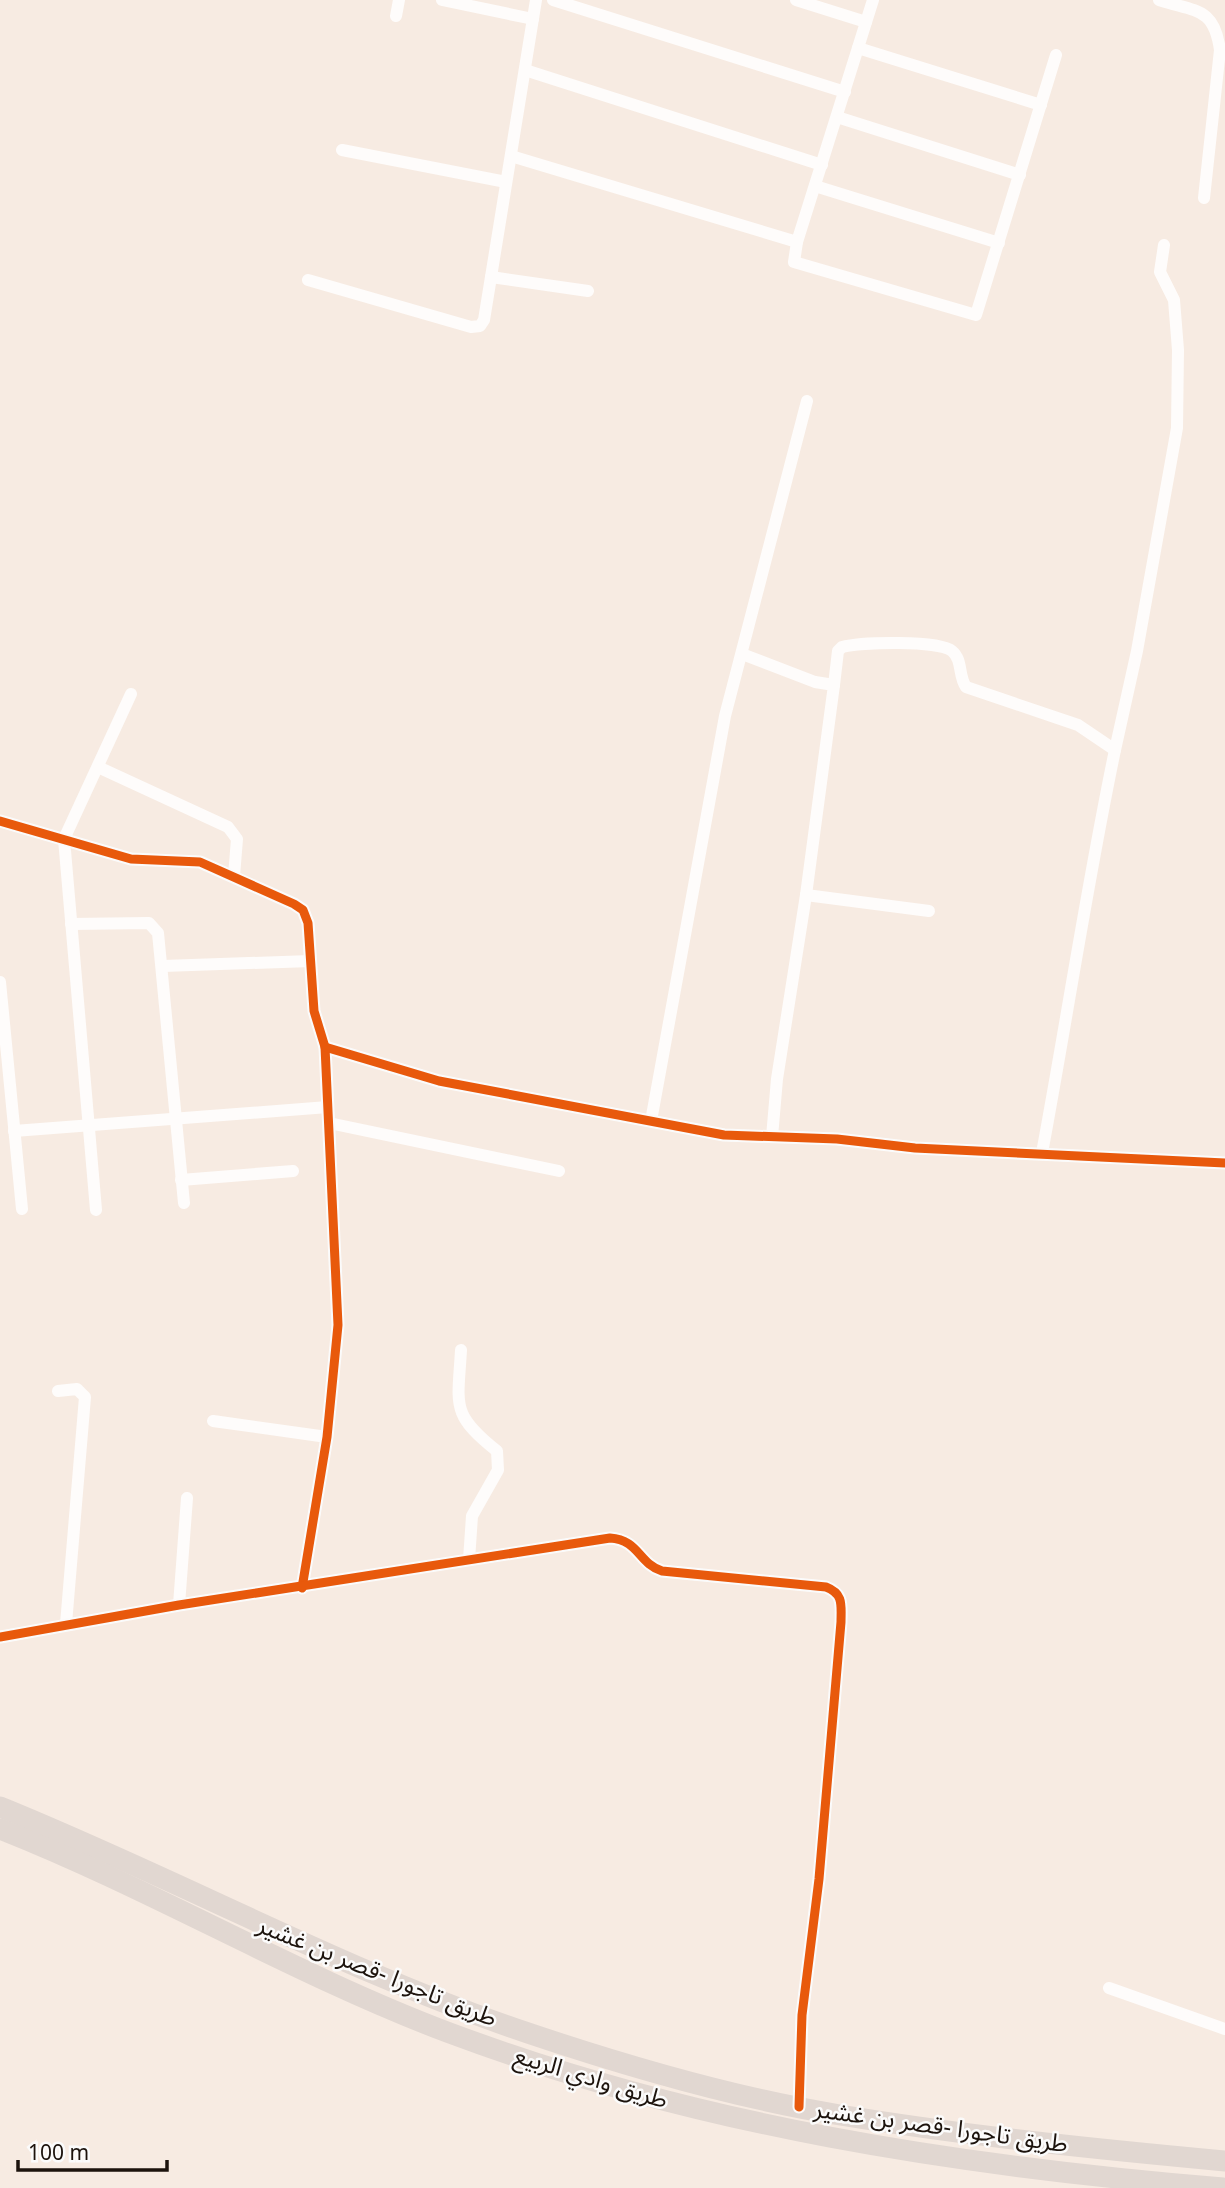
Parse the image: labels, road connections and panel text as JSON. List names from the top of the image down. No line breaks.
{"streets":{"highway":["طريق تاجورا -قصر بن غشير","طريق وادي الربيع"]},"scale_bar":"100 m"}
